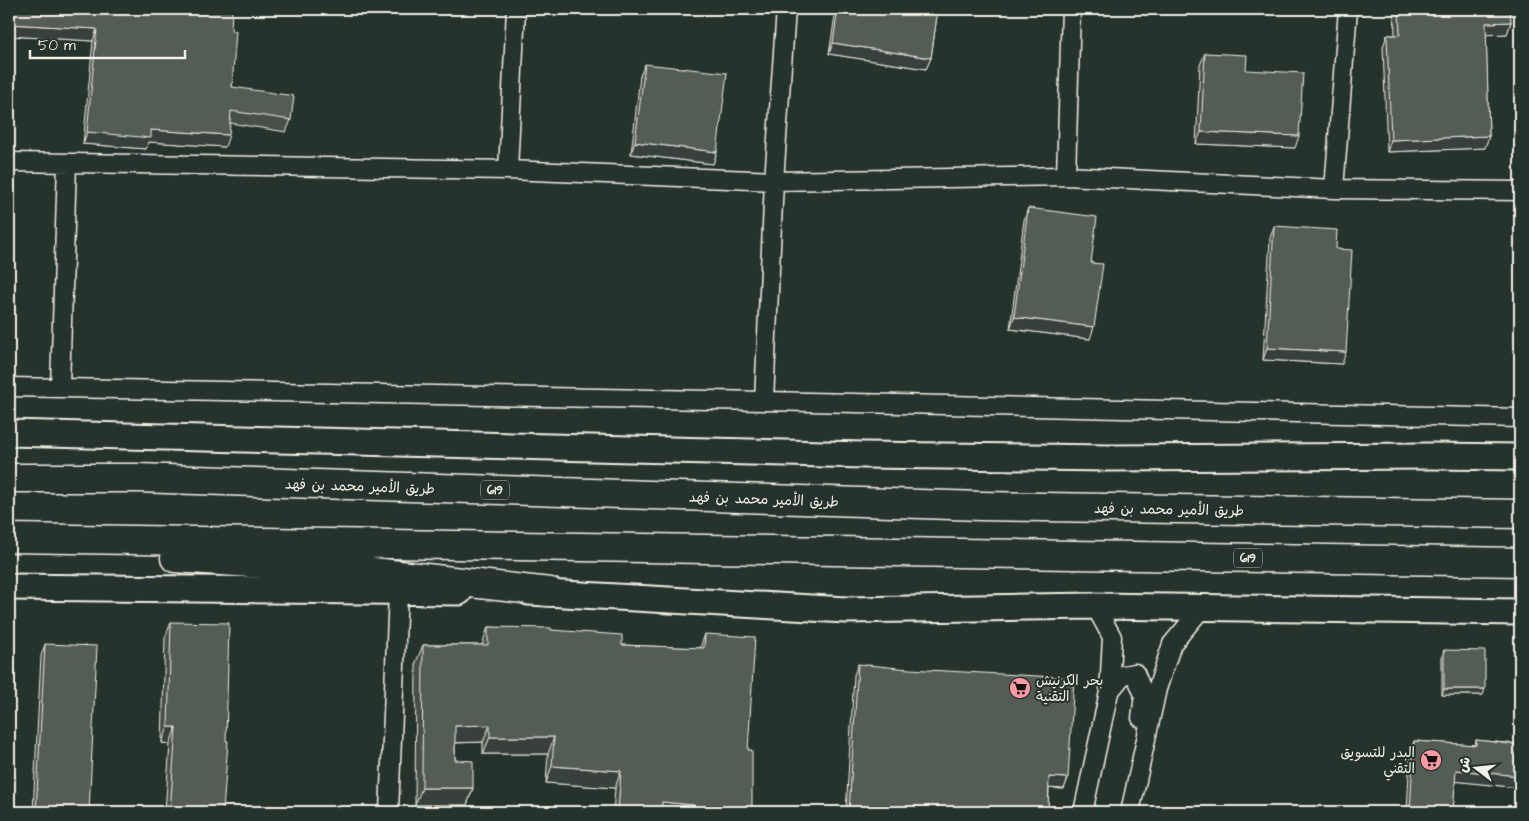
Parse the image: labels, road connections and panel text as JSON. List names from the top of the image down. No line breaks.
{"streets":{"highway":["طريق الأمير محمد بن فهد","619"]},"places":{"supermarket":["بحر الكرنيش التقنية","البدر للتسويق التقني"]},"scale_bar":"50 m","north":"left"}
